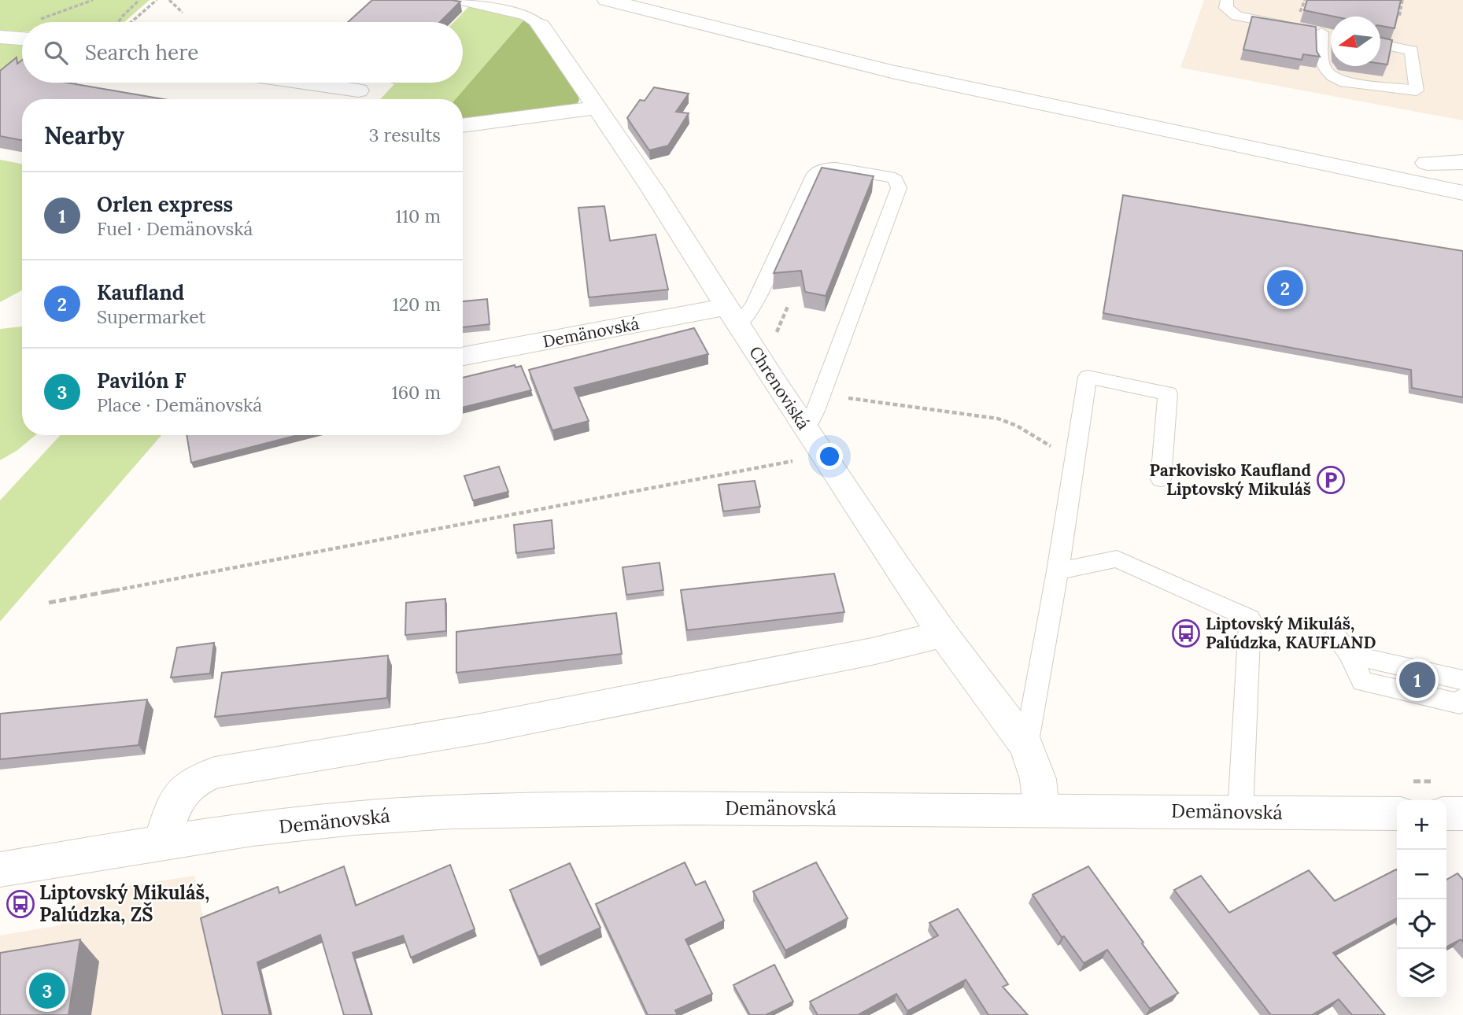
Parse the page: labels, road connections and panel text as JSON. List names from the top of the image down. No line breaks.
{"streets":{"street":["Demänovská","Chrenoviská"]},"crossings":[["Demänovská","Chrenoviská"]],"places":{"parking":["Parkovisko Kaufland Liptovský Mikuláš"],"bus stop":["Liptovský Mikuláš, Palúdzka, KAUFLAND","Liptovský Mikuláš, Palúdzka, ZŠ"]},"north":"left","page":{"search":"Search here","heading":["Nearby","3 results"],"list":[{"mark":"1","name":"Orlen express","note":"Fuel · Demänovská","value":"110 m"},{"mark":"2","name":"Kaufland","note":"Supermarket","value":"120 m"},{"mark":"3","name":"Pavilón F","note":"Place · Demänovská","value":"160 m"}],"pins":["2","1","3"],"map_buttons":["+","−"]}}
